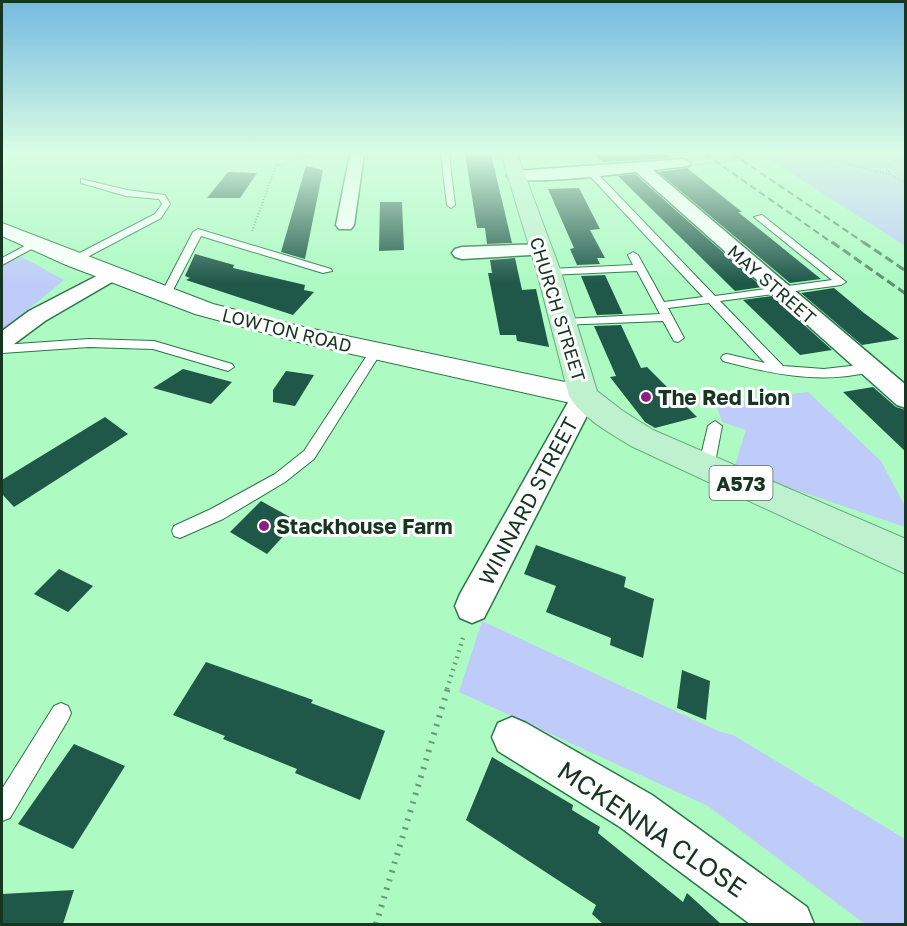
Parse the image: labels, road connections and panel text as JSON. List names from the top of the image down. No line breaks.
{"streets":{"main road":["CHURCH STREET","LOWTON ROAD","A573"],"street":["MAY STREET","WINNARD STREET","MCKENNA CLOSE"]},"crossings":[["CHURCH STREET","LOWTON ROAD"],["CHURCH STREET","A573"],["CHURCH STREET","WINNARD STREET"],["LOWTON ROAD","A573"],["LOWTON ROAD","WINNARD STREET"],["A573","WINNARD STREET"]],"places":["The Red Lion","Stackhouse Farm"]}
